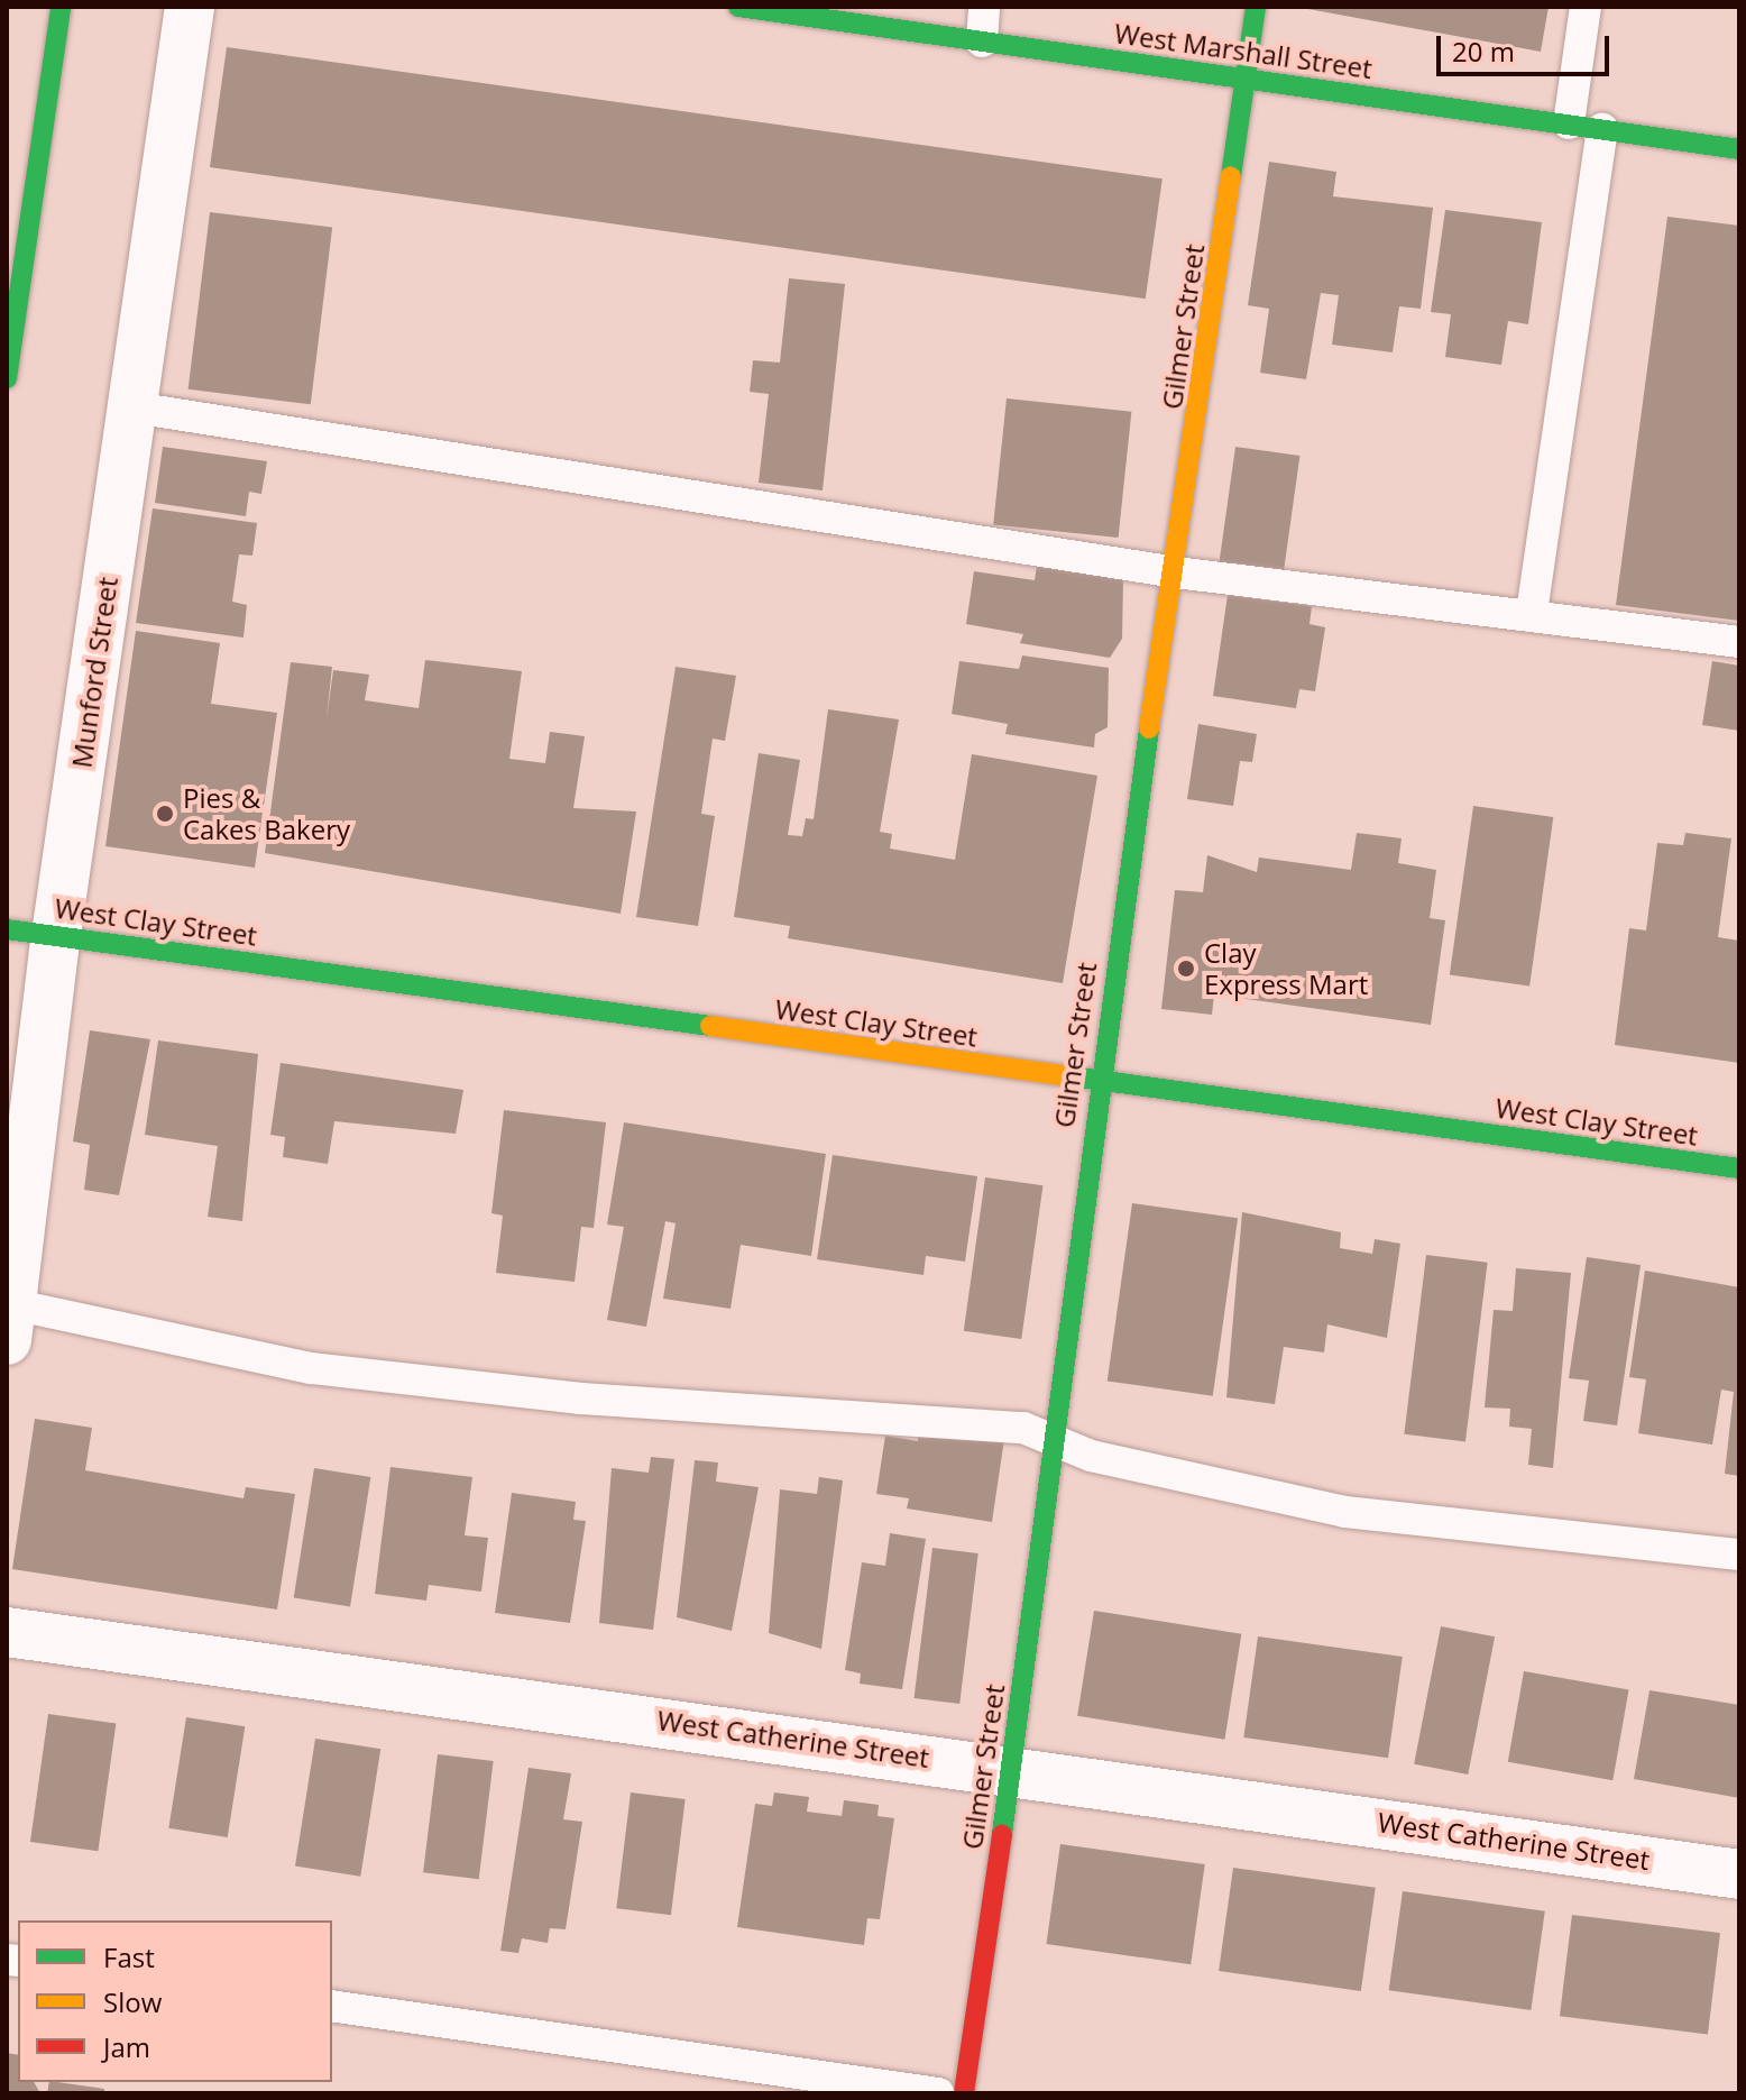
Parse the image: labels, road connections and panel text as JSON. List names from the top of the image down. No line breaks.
{"streets":{"street":["West Marshall Street","Gilmer Street","Munford Street","West Clay Street","West Catherine Street"]},"crossings":[["West Marshall Street","Gilmer Street"],["Gilmer Street","West Clay Street"],["Gilmer Street","West Catherine Street"],["Munford Street","West Clay Street"]],"places":["Pies & Cakes Bakery","Clay Express Mart"],"legend":["Fast","Slow","Jam"],"scale_bar":"20 m"}
